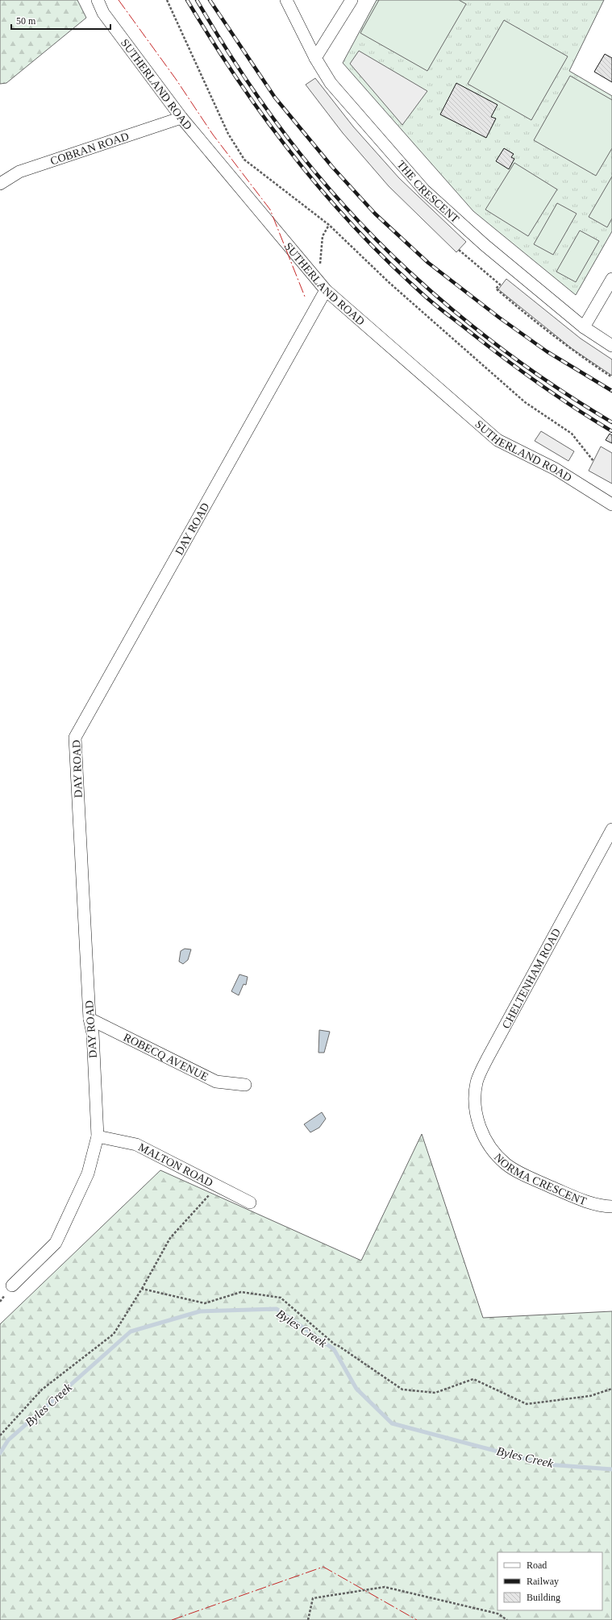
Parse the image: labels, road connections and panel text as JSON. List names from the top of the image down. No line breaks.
{"streets":{"street":["SUTHERLAND ROAD","COBRAN ROAD","THE CRESCENT","DAY ROAD","CHELTENHAM ROAD","ROBECQ AVENUE","MALTON ROAD","NORMA CRESCENT"]},"crossings":[["SUTHERLAND ROAD","COBRAN ROAD"],["SUTHERLAND ROAD","DAY ROAD"],["DAY ROAD","ROBECQ AVENUE"],["DAY ROAD","MALTON ROAD"],["CHELTENHAM ROAD","NORMA CRESCENT"]],"water":["Byles Creek"],"legend":["Road","Railway","Building"],"scale_bar":"50 m"}
